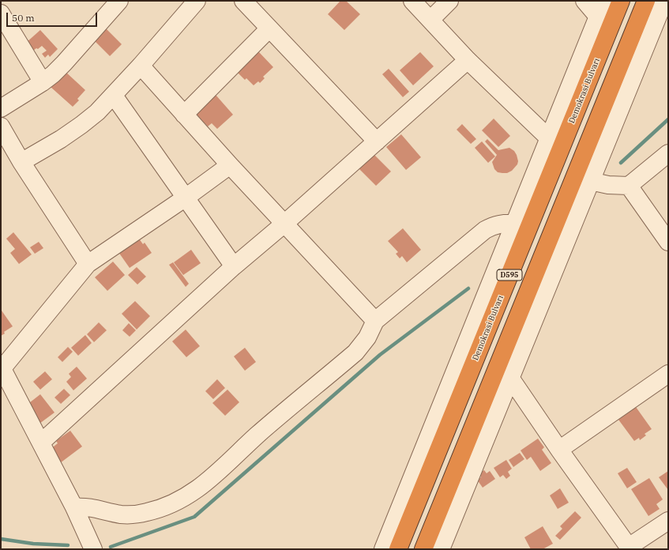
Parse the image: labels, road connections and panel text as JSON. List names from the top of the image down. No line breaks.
{"streets":{"highway":["Demokrasi Bulvarı","D595"]},"scale_bar":"50 m"}
